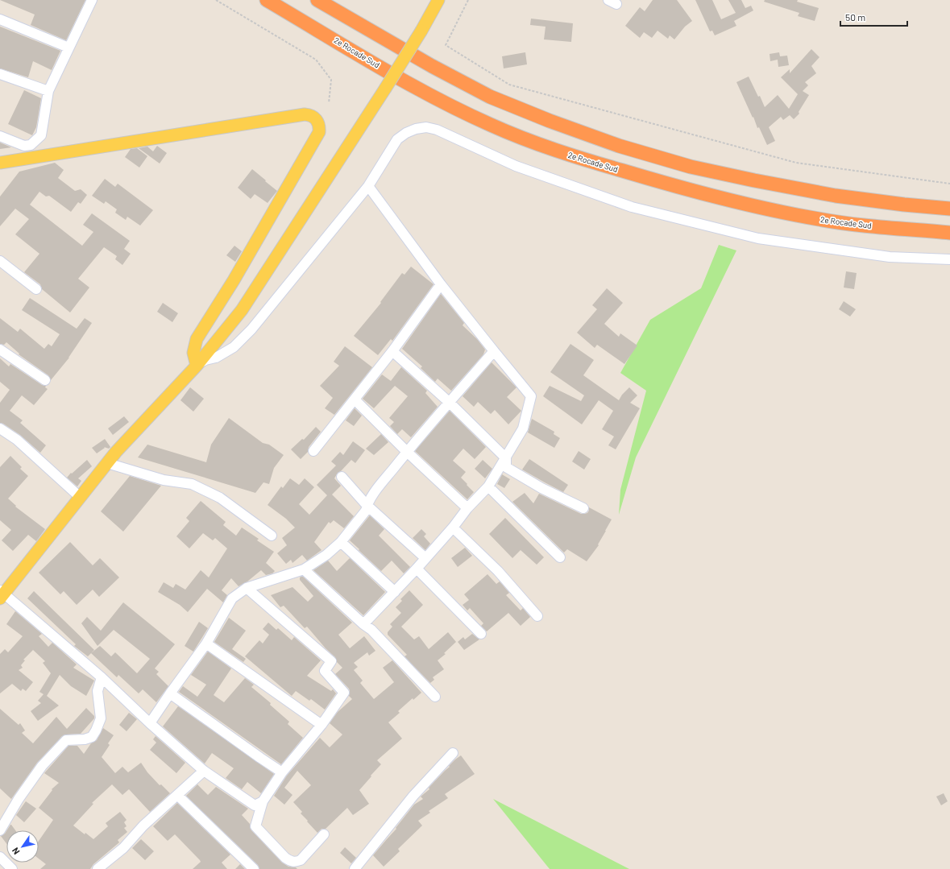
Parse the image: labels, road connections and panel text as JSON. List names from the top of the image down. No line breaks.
{"streets":{"highway":["2e Rocade Sud"]},"scale_bar":"50 m","north":"bottom left"}
